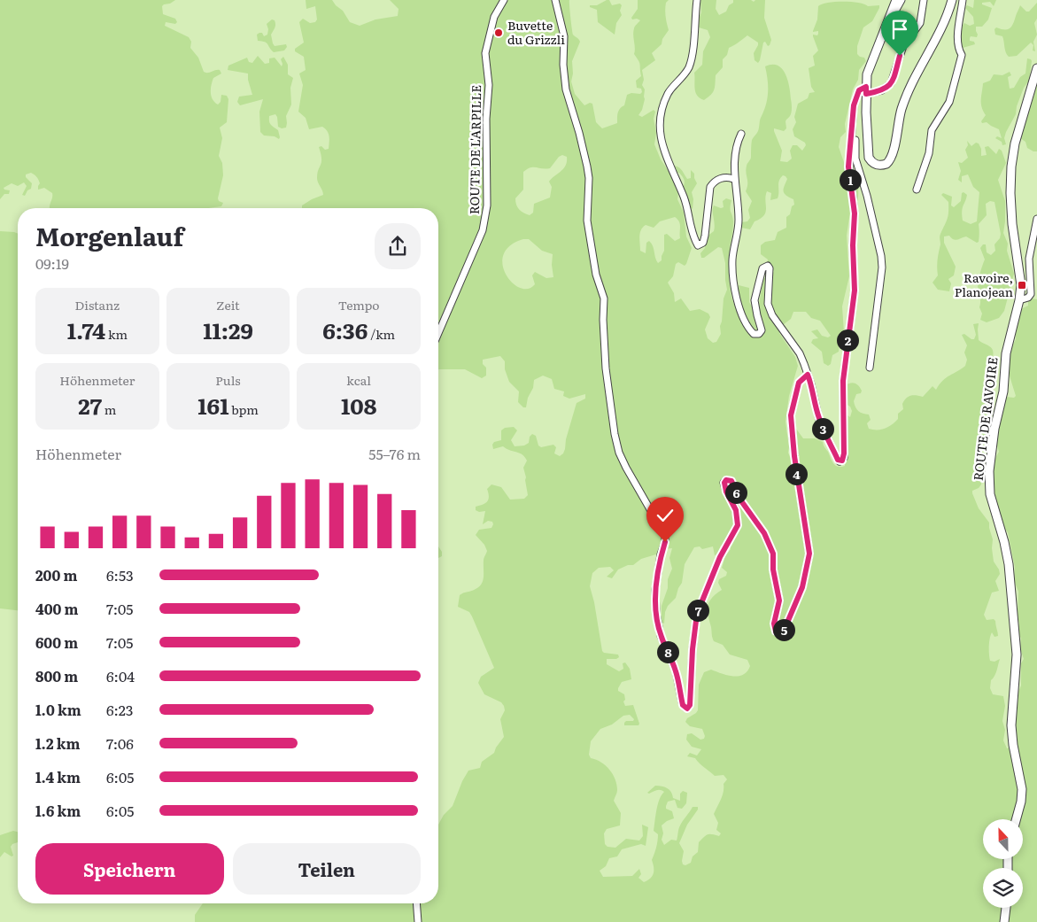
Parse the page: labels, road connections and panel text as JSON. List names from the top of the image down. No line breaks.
{"streets":{"street":["ROUTE DE L'ARPILLE","ROUTE DE RAVOIRE"]},"places":{"other":["Buvette du Grizzli"],"transit":["Ravoire, Planojean"]},"north":"top","page":{"pins":["1","2","3","4","6","7","5","8"],"heading":["Morgenlauf","09:19"],"stats":[["Distanz","1.74 km"],["Zeit","11:29"],["Tempo","6:36 /km"],["Höhenmeter","27 m"],["Puls","161 bpm"],["kcal","108"]],"chart":["Höhenmeter","55–76 m"],"list":[{"name":"200 m","note":"6:53"},{"name":"400 m","note":"7:05"},{"name":"600 m","note":"7:05"},{"name":"800 m","note":"6:04"},{"name":"1.0 km","note":"6:23"},{"name":"1.2 km","note":"7:06"},{"name":"1.4 km","note":"6:05"},{"name":"1.6 km","note":"6:05"}],"buttons":["Speichern","Teilen"]}}
